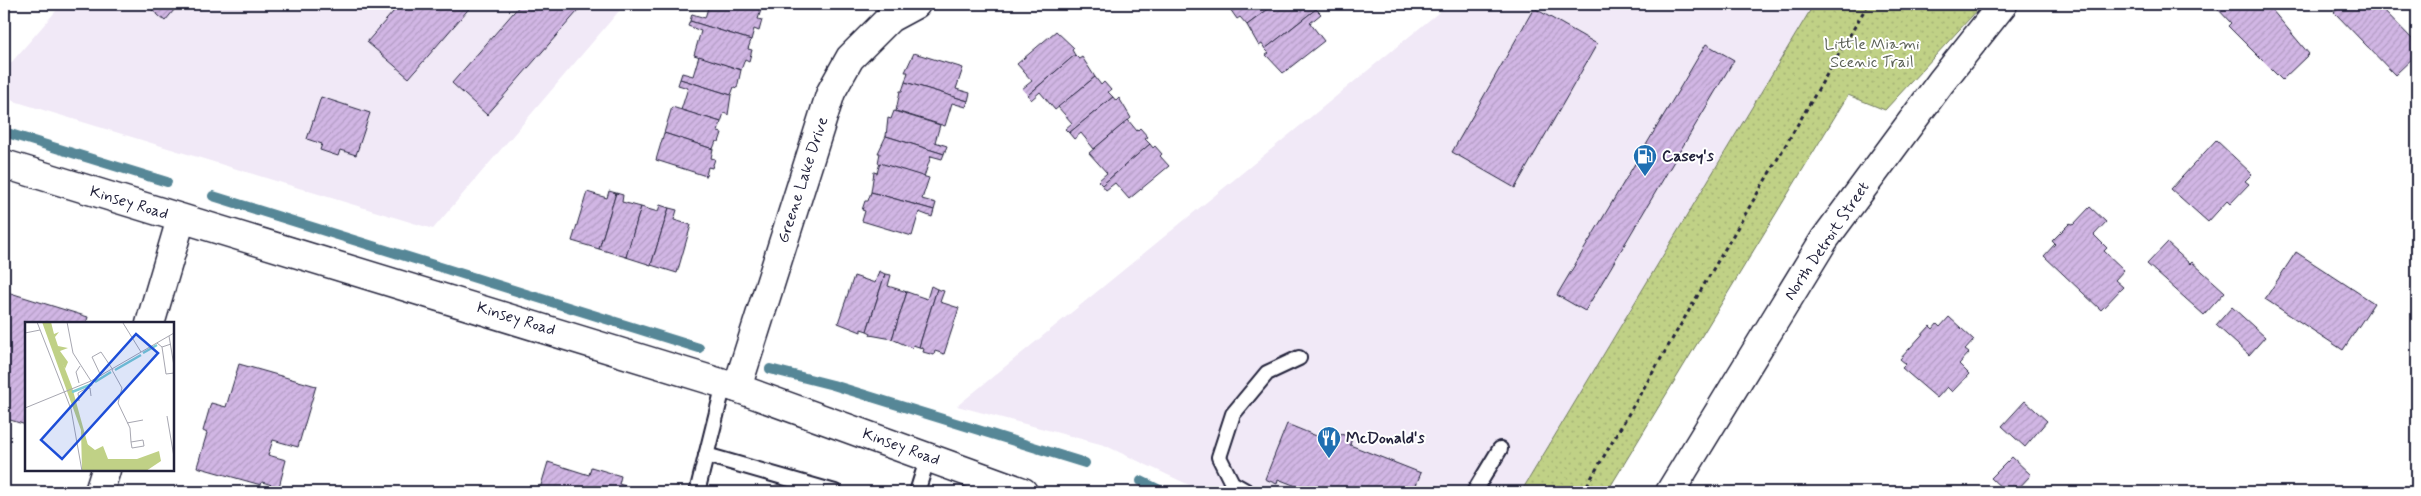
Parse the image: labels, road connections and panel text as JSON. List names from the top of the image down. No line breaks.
{"streets":{"main road":["Greene Lake Drive","Kinsey Road","North Detroit Street"]},"crossings":[["Greene Lake Drive","Kinsey Road"]],"parks":["Little Miami Scenic Trail"],"places":{"fuel station":["Casey's"],"restaurant":["McDonald's"]}}
